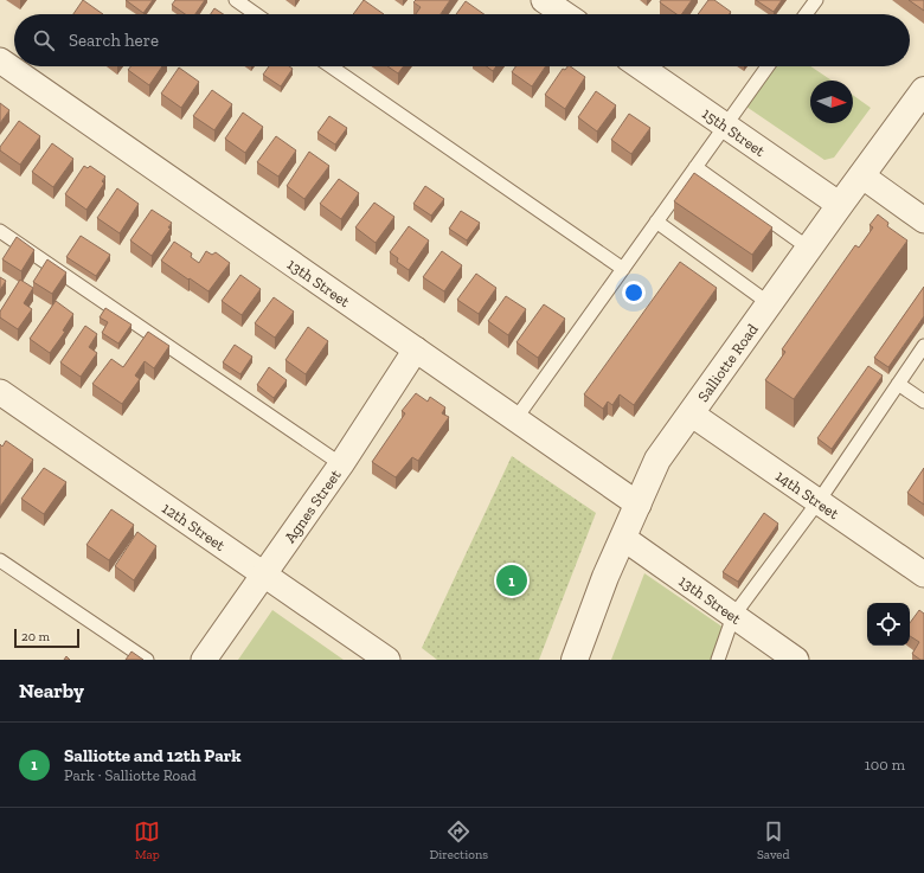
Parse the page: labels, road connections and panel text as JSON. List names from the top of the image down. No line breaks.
{"streets":{"street":["15th Street","13th Street","Salliotte Road","14th Street","Agnes Street","12th Street"]},"crossings":[["15th Street","Salliotte Road"],["13th Street","Salliotte Road"],["13th Street","Agnes Street"],["Salliotte Road","14th Street"],["Agnes Street","12th Street"]],"scale_bar":"20 m","north":"right","page":{"search":"Search here","pins":"1","scale":"20 m","heading":"Nearby","list":[{"mark":"1","name":"Salliotte and 12th Park","note":"Park · Salliotte Road","value":"100 m"}],"nav":["Map","Directions","Saved"]}}
